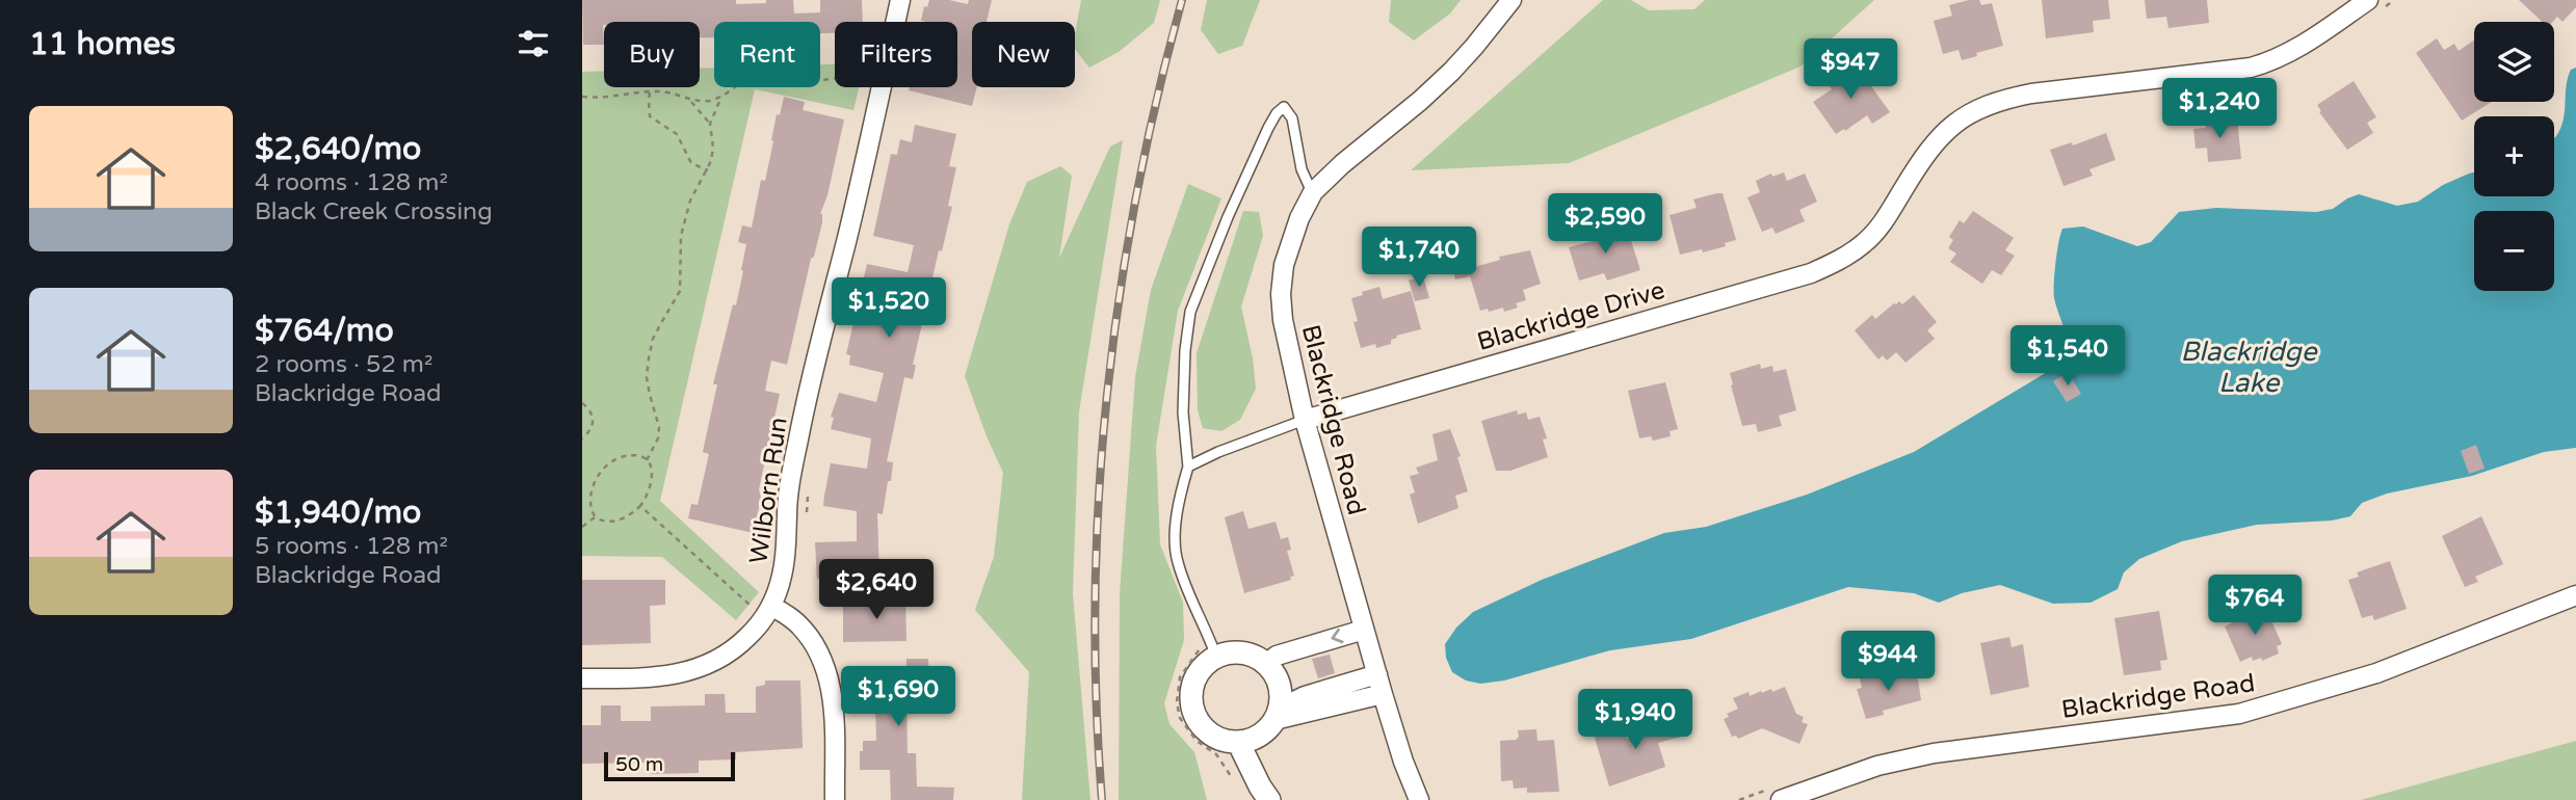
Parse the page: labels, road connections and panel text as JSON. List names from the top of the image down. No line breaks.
{"streets":{"street":["Blackridge Drive","Blackridge Road","Wilborn Run"]},"crossings":[["Blackridge Drive","Blackridge Road"]],"water":["Blackridge Lake"],"scale_bar":"50 m","page":{"heading":"11 homes","map_buttons":["+","−"],"chip":["Buy","Rent","Filters","New"],"price":["$947","$1,240","$2,590","$1,740","$1,520","$1,540","$2,640","$764","$944","$1,690","$1,940"],"list":[{"name":"$2,640/mo","note":"4 rooms · 128 m² · Black Creek Crossing"},{"name":"$764/mo","note":"2 rooms · 52 m² · Blackridge Road"},{"name":"$1,940/mo","note":"5 rooms · 128 m² · Blackridge Road"}],"scale":"50 m"}}
